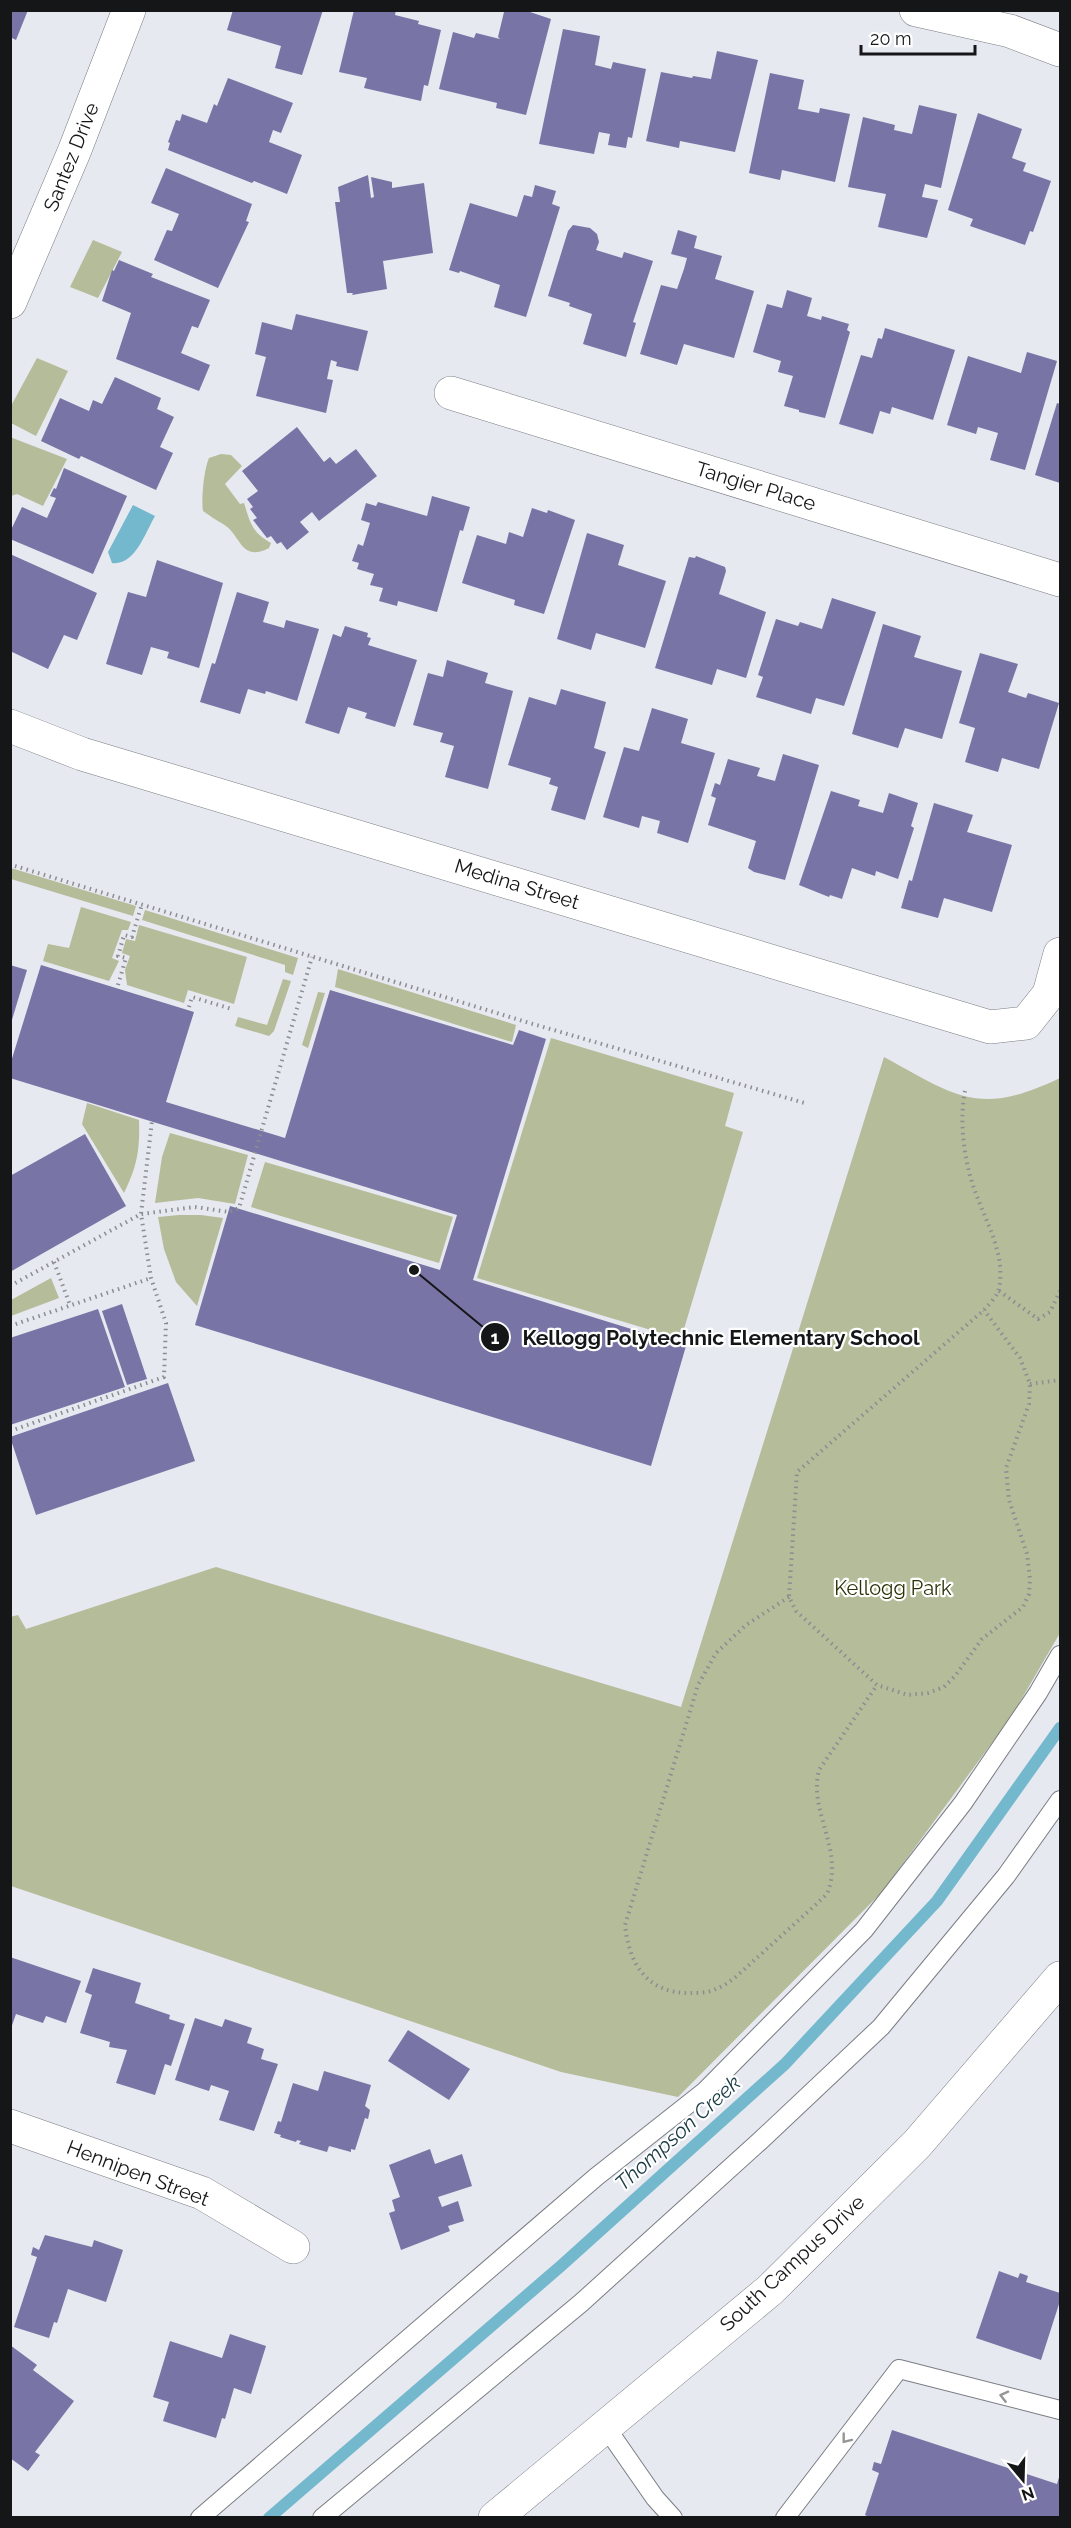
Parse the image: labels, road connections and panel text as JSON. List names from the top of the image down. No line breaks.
{"streets":{"street":["Santez Drive","Tangier Place","Medina Street","Hennipen Street","South Campus Drive"]},"water":["Thompson Creek"],"parks":["Kellogg Park"],"places":["Kellogg Polytechnic Elementary School"],"scale_bar":"20 m","north":"bottom"}
